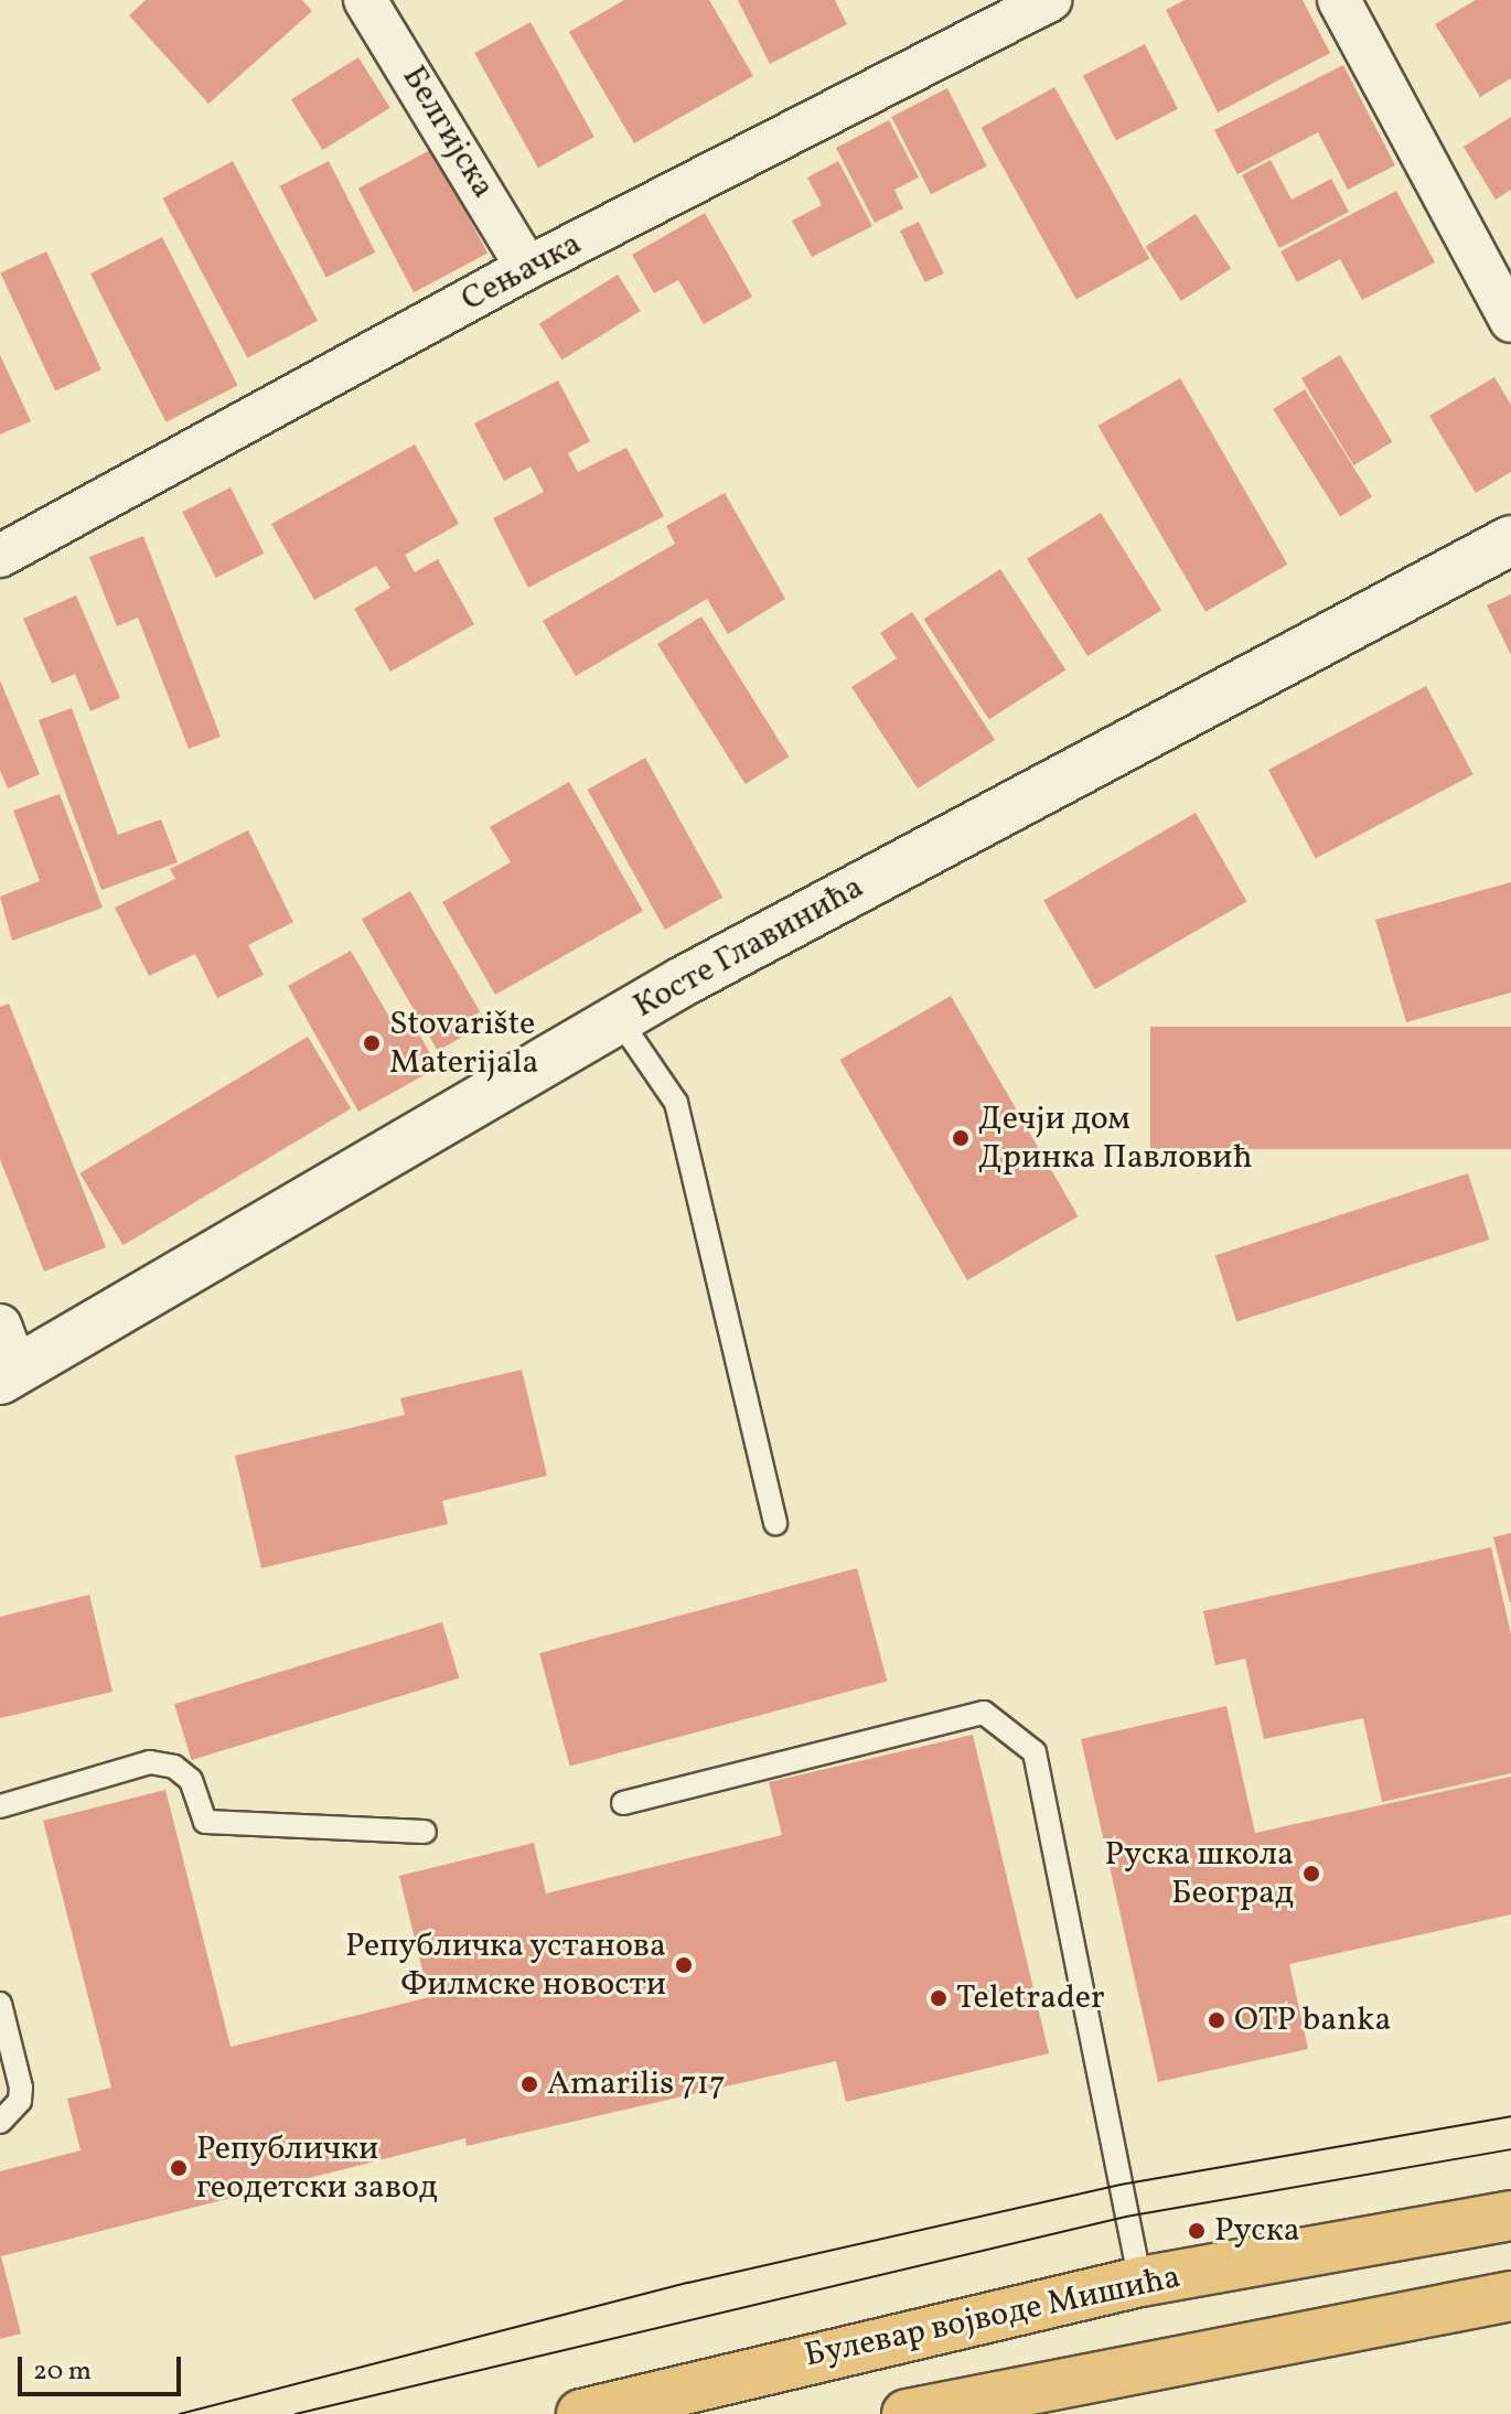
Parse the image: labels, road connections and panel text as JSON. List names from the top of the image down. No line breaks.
{"streets":{"main road":["Булевар војводе Мишића"],"street":["Белгијска","Сењачка","Косте Главинића"]},"crossings":[["Белгијска","Сењачка"]],"places":["Stovarište Materijala","Дечји дом Дринка Павловић","Руска школа Београд","Републичка установа Филмске новости","Teletrader","OTP banka","Amarilis 717","Републички геодетски завод","Руска"],"scale_bar":"20 m"}
